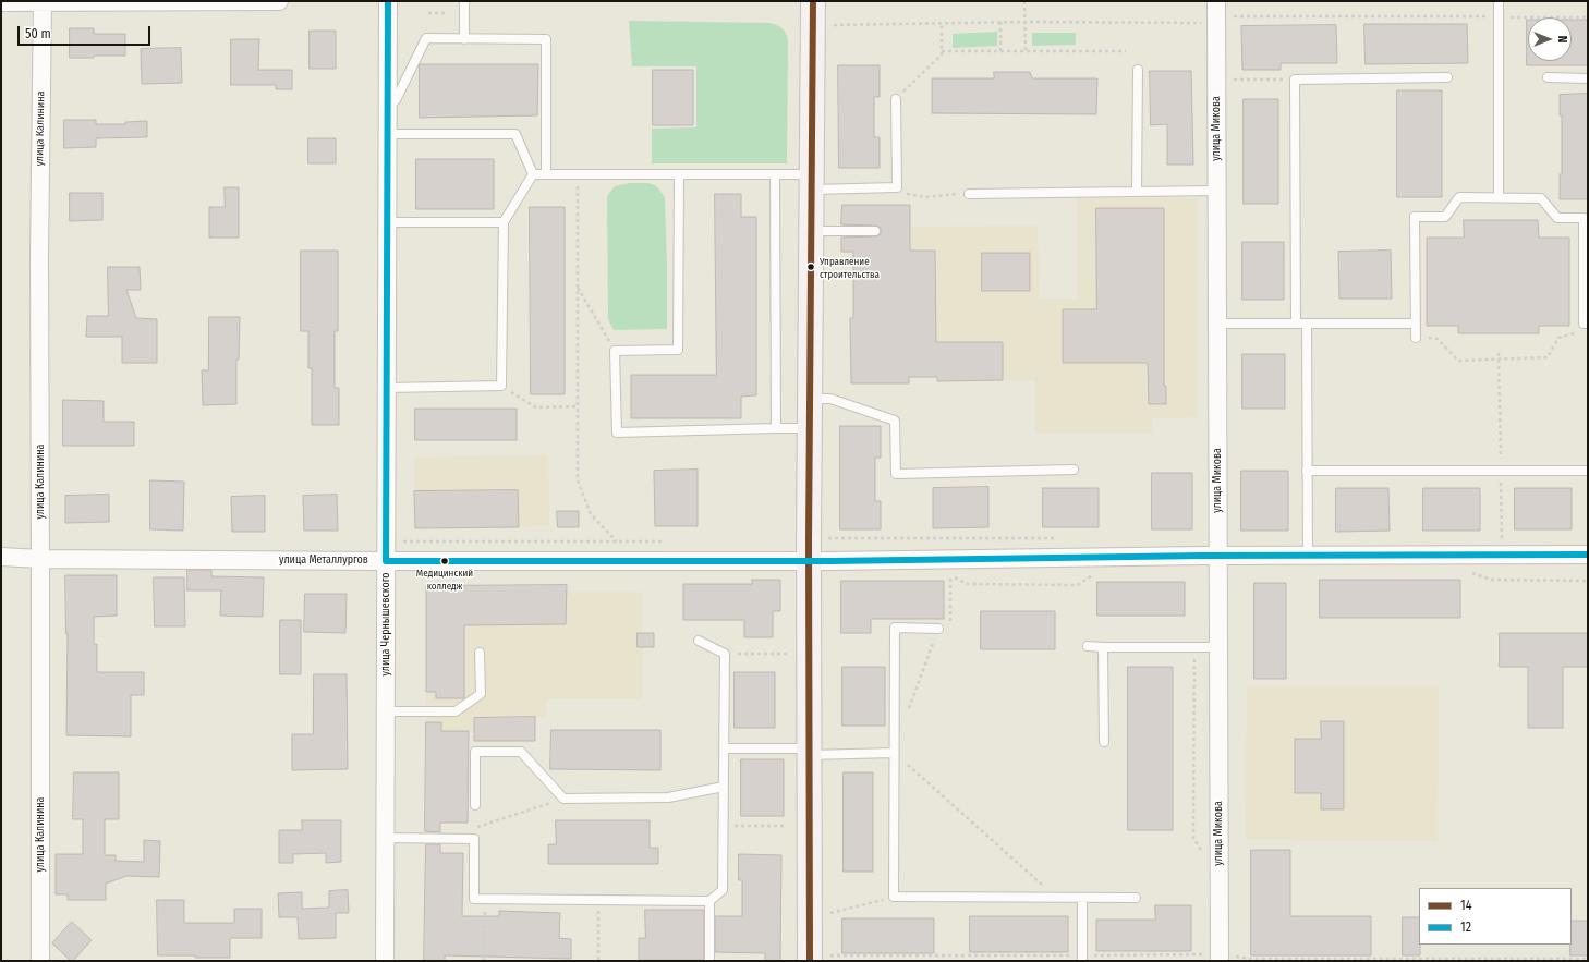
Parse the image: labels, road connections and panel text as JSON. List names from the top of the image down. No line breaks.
{"streets":{"street":["улица Калинина","улица Микова","улица Металлургов","улица Чернышевского"]},"crossings":[["улица Калинина","улица Металлургов"],["улица Микова","улица Металлургов"],["улица Металлургов","улица Чернышевского"]],"places":["Управление строительства","Медицинский колледж"],"lines":["transit line 14","transit line 12"],"legend":["14","12"],"scale_bar":"50 m","north":"right"}
